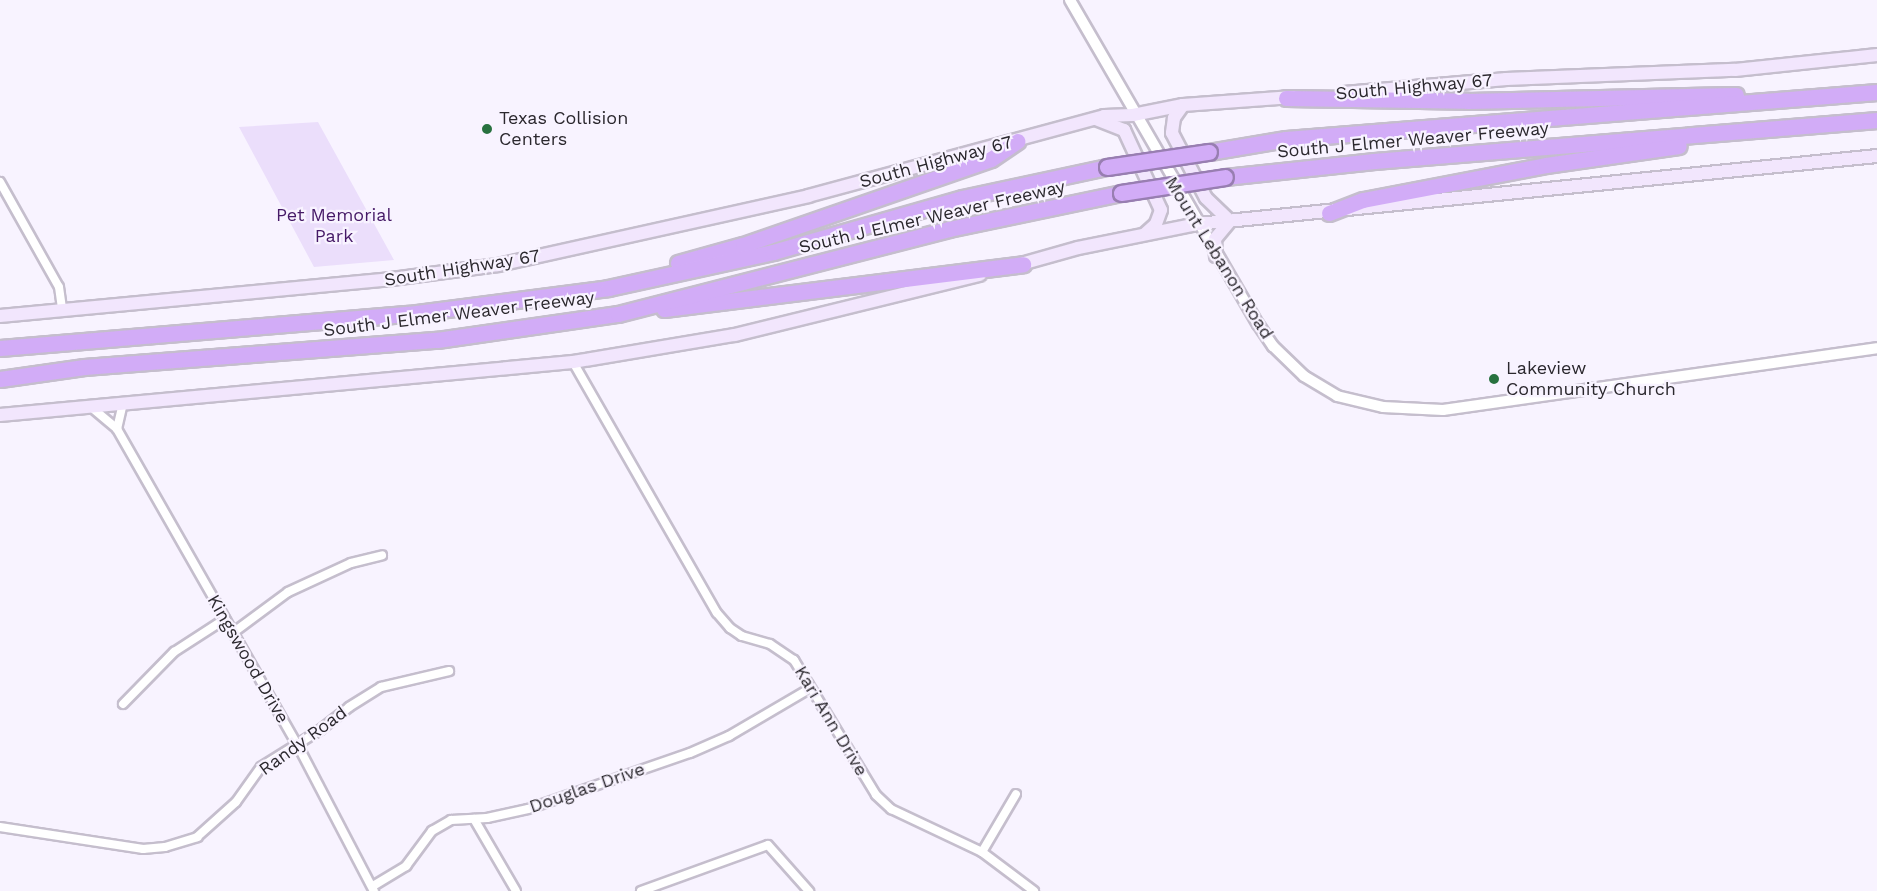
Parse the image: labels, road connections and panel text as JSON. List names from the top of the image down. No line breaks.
{"streets":{"highway":["South J Elmer Weaver Freeway"],"main road":["South Highway 67"],"street":["Mount Lebanon Road","Kingswood Drive","Kari Ann Drive","Randy Road","Douglas Drive"]},"crossings":[["South Highway 67","Mount Lebanon Road"],["Kingswood Drive","Randy Road"],["Kingswood Drive","Douglas Drive"],["Kari Ann Drive","Douglas Drive"]],"parks":["Pet Memorial Park"],"places":["Texas Collision Centers","Lakeview Community Church"]}
